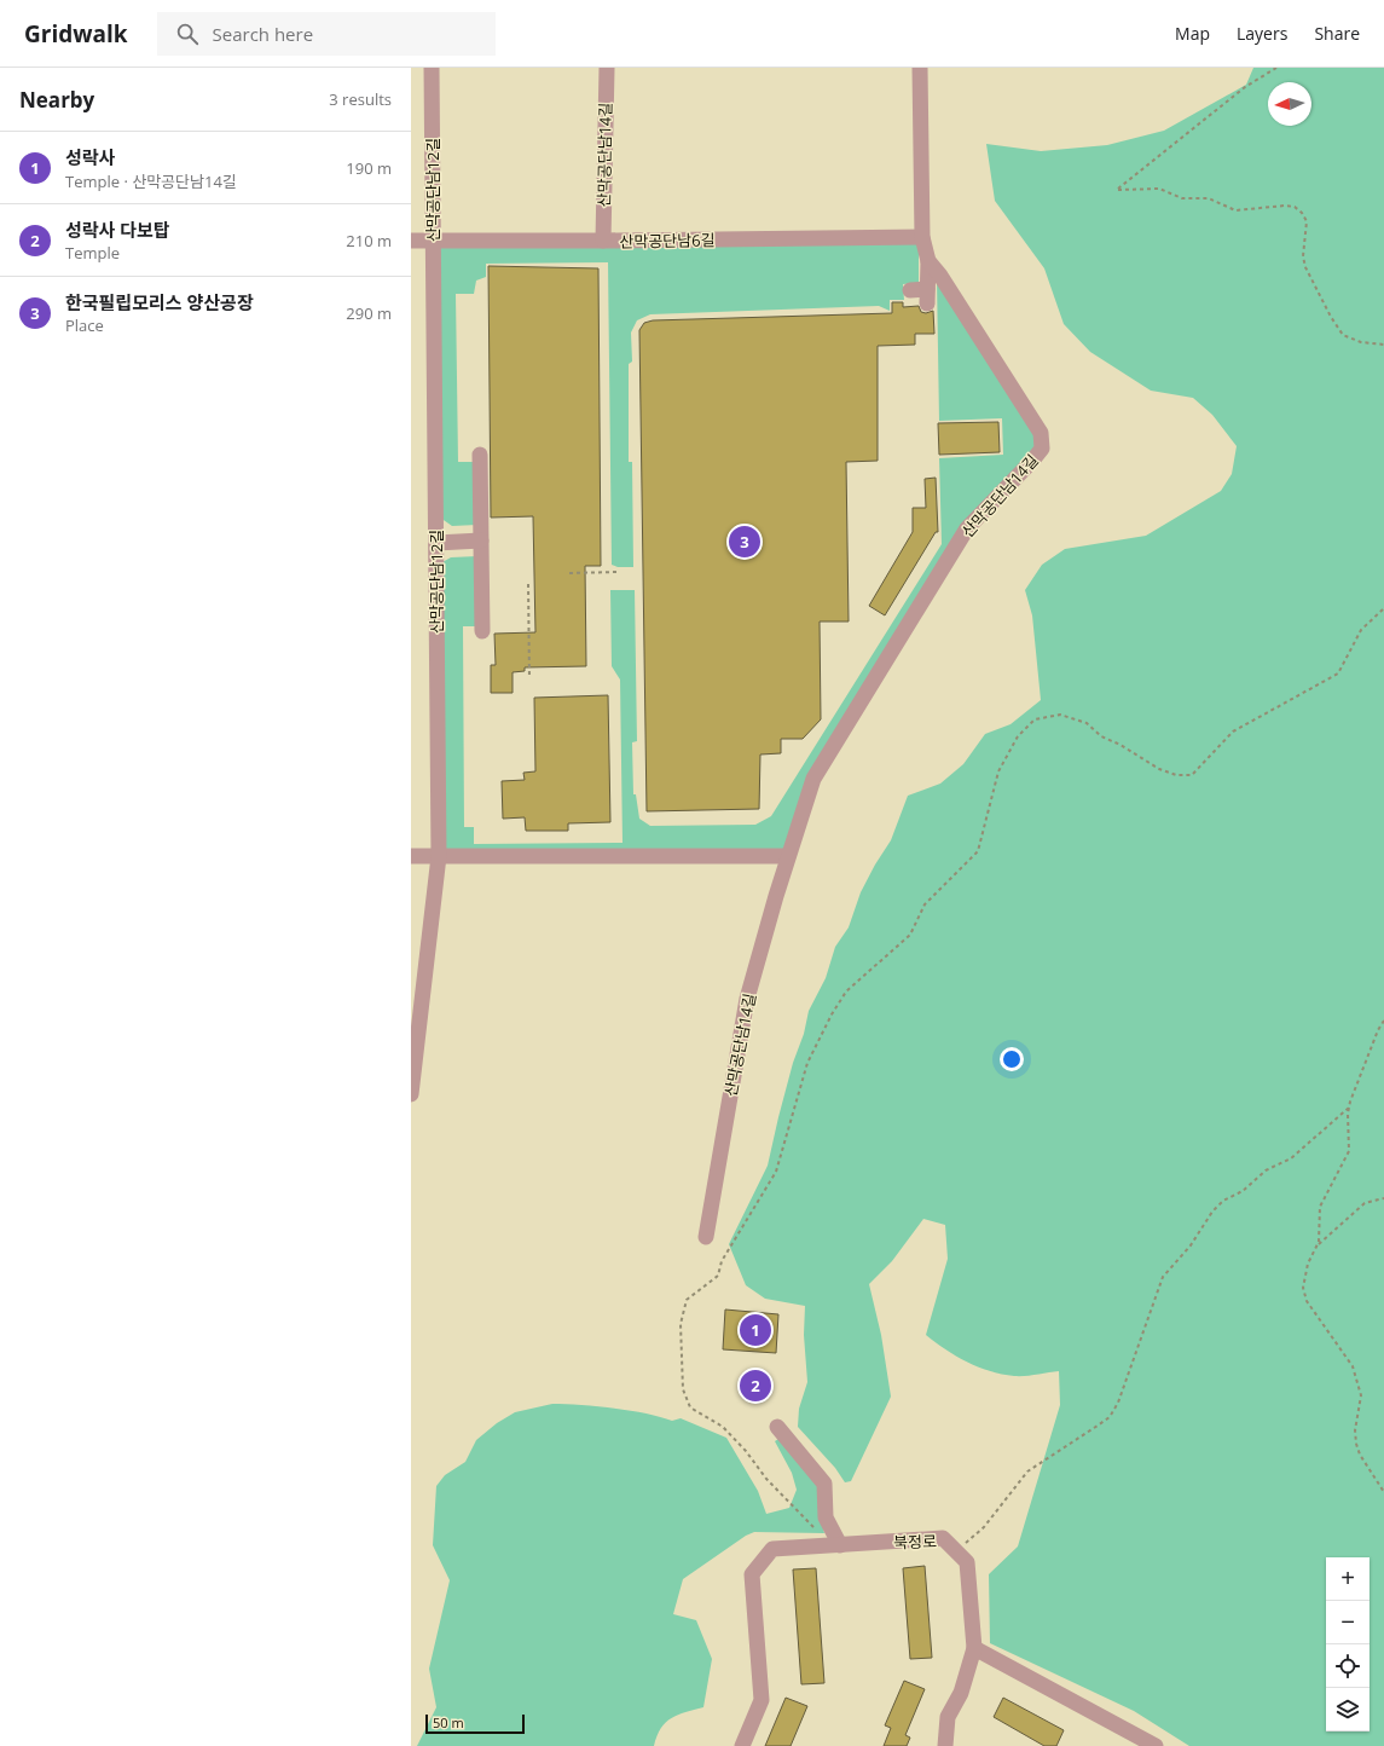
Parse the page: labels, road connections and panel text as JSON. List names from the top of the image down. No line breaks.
{"streets":{"street":["산막공단남14길","산막공단남12길","산막공단남6길","북정로"]},"crossings":[["산막공단남14길","산막공단남6길"],["산막공단남12길","산막공단남6길"]],"scale_bar":"50 m","north":"left","page":{"header":"Gridwalk","search":"Search here","nav":["Map","Layers","Share"],"heading":["Nearby","3 results"],"list":[{"mark":"1","name":"성락사","note":"Temple · 산막공단남14길","value":"190 m"},{"mark":"2","name":"성락사 다보탑","note":"Temple","value":"210 m"},{"mark":"3","name":"한국필립모리스 양산공장","note":"Place","value":"290 m"}],"pins":["3","1","2"],"map_buttons":["+","−"],"scale":"50 m"}}
